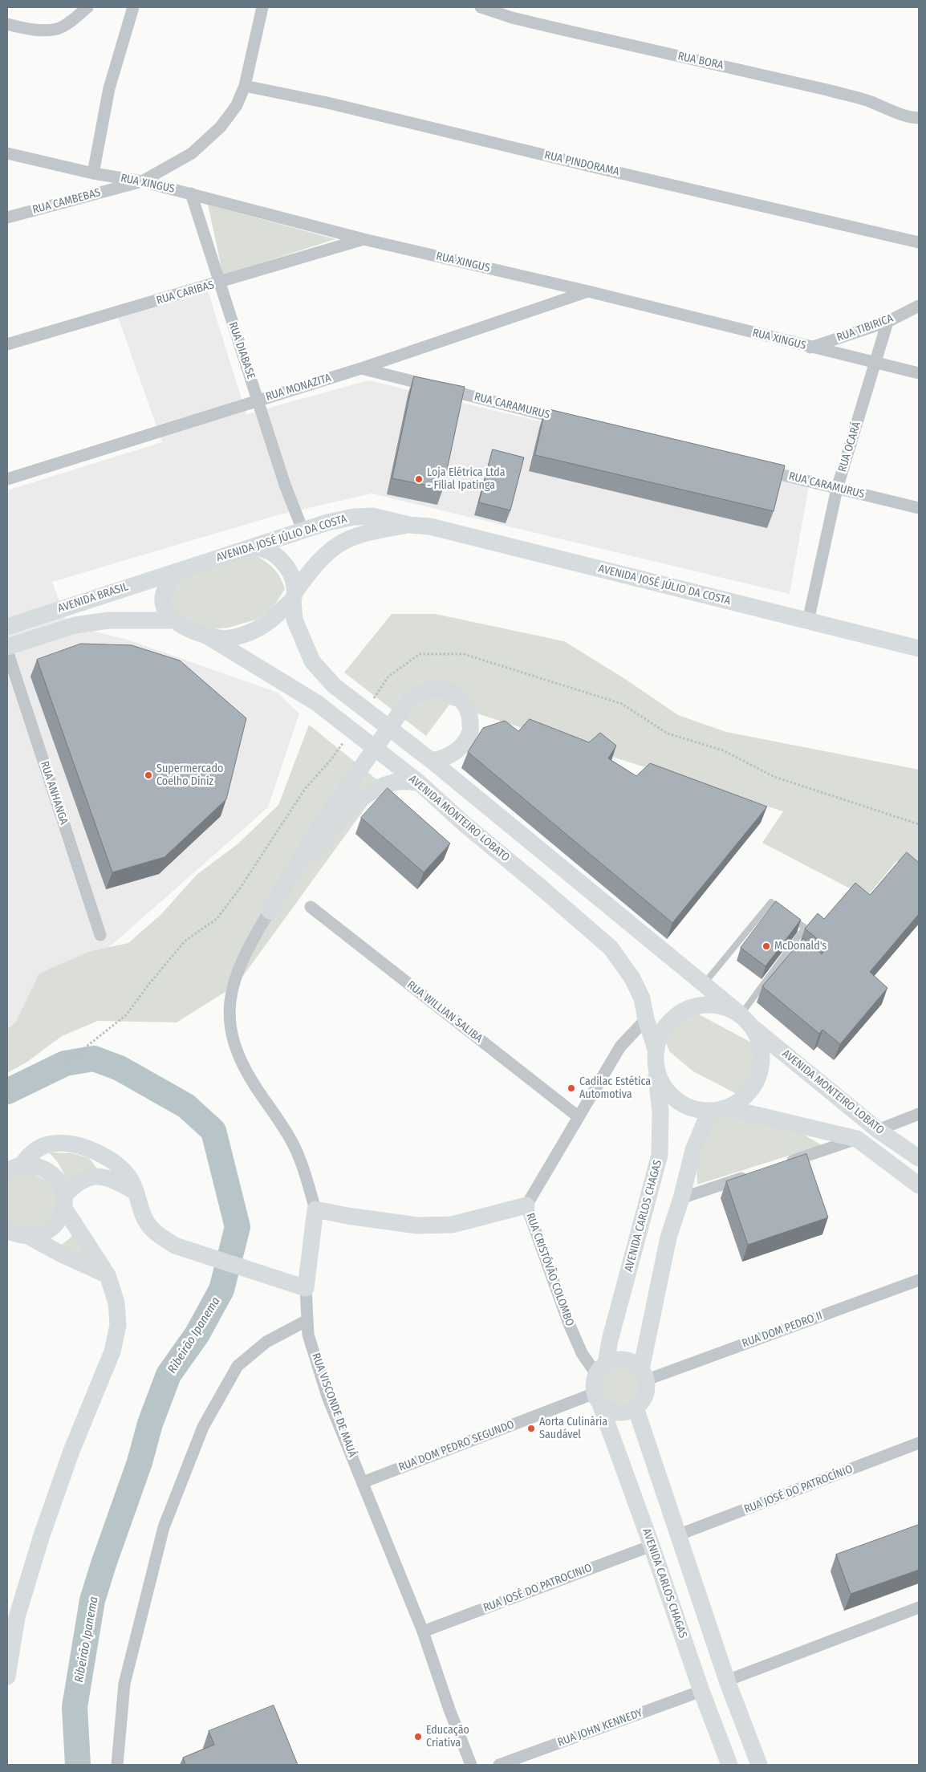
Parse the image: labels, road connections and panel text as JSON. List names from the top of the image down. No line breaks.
{"streets":{"main road":["AVENIDA JOSÉ JÚLIO DA COSTA","AVENIDA BRASIL","AVENIDA MONTEIRO LOBATO","AVENIDA CARLOS CHAGAS","RUA CRISTÓVÃO COLOMBO","RUA VISCONDE DE MAUÁ"],"street":["RUA BORA","RUA PINDORAMA","RUA XINGUS","RUA CAMBEBAS","RUA CARIBAS","RUA TIBIRICA","RUA DIABASE","RUA MONAZITA","RUA CARAMURUS","RUA OCARÁ","RUA ANHANGA","RUA WILLIAN SALIBA","RUA DOM PEDRO II","RUA DOM PEDRO SEGUNDO","RUA JOSÉ DO PATROCÍNIO","RUA JOSÉ DO PATROCINIO","RUA JOHN KENNEDY"]},"crossings":[["RUA PINDORAMA","RUA CAMBEBAS"],["RUA XINGUS","RUA CAMBEBAS"],["RUA XINGUS","RUA CARIBAS"],["RUA XINGUS","RUA TIBIRICA"],["RUA XINGUS","RUA DIABASE"],["RUA XINGUS","RUA MONAZITA"],["RUA XINGUS","RUA OCARÁ"],["RUA CARIBAS","RUA DIABASE"],["RUA TIBIRICA","RUA OCARÁ"],["RUA DIABASE","RUA MONAZITA"],["RUA DIABASE","AVENIDA JOSÉ JÚLIO DA COSTA"],["RUA MONAZITA","RUA CARAMURUS"],["RUA CARAMURUS","RUA OCARÁ"],["RUA OCARÁ","AVENIDA JOSÉ JÚLIO DA COSTA"],["AVENIDA JOSÉ JÚLIO DA COSTA","AVENIDA BRASIL"],["AVENIDA JOSÉ JÚLIO DA COSTA","AVENIDA MONTEIRO LOBATO"],["AVENIDA BRASIL","AVENIDA MONTEIRO LOBATO"],["AVENIDA MONTEIRO LOBATO","AVENIDA CARLOS CHAGAS"],["AVENIDA CARLOS CHAGAS","RUA CRISTÓVÃO COLOMBO"],["AVENIDA CARLOS CHAGAS","RUA DOM PEDRO II"],["AVENIDA CARLOS CHAGAS","RUA DOM PEDRO SEGUNDO"],["AVENIDA CARLOS CHAGAS","RUA JOSÉ DO PATROCINIO"],["AVENIDA CARLOS CHAGAS","RUA JOHN KENNEDY"],["RUA CRISTÓVÃO COLOMBO","RUA DOM PEDRO II"],["RUA CRISTÓVÃO COLOMBO","RUA VISCONDE DE MAUÁ"],["RUA CRISTÓVÃO COLOMBO","RUA DOM PEDRO SEGUNDO"],["RUA DOM PEDRO II","RUA DOM PEDRO SEGUNDO"],["RUA VISCONDE DE MAUÁ","RUA DOM PEDRO SEGUNDO"],["RUA VISCONDE DE MAUÁ","RUA JOSÉ DO PATROCINIO"]],"water":["Ribeirão Ipanema"],"places":["Loja Elétrica Ltda - Filial Ipatinga","Supermercado Coelho Diniz","McDonald's","Cadilac Estética Automotiva","Aorta Culinária Saudável","Educação Criativa"]}
